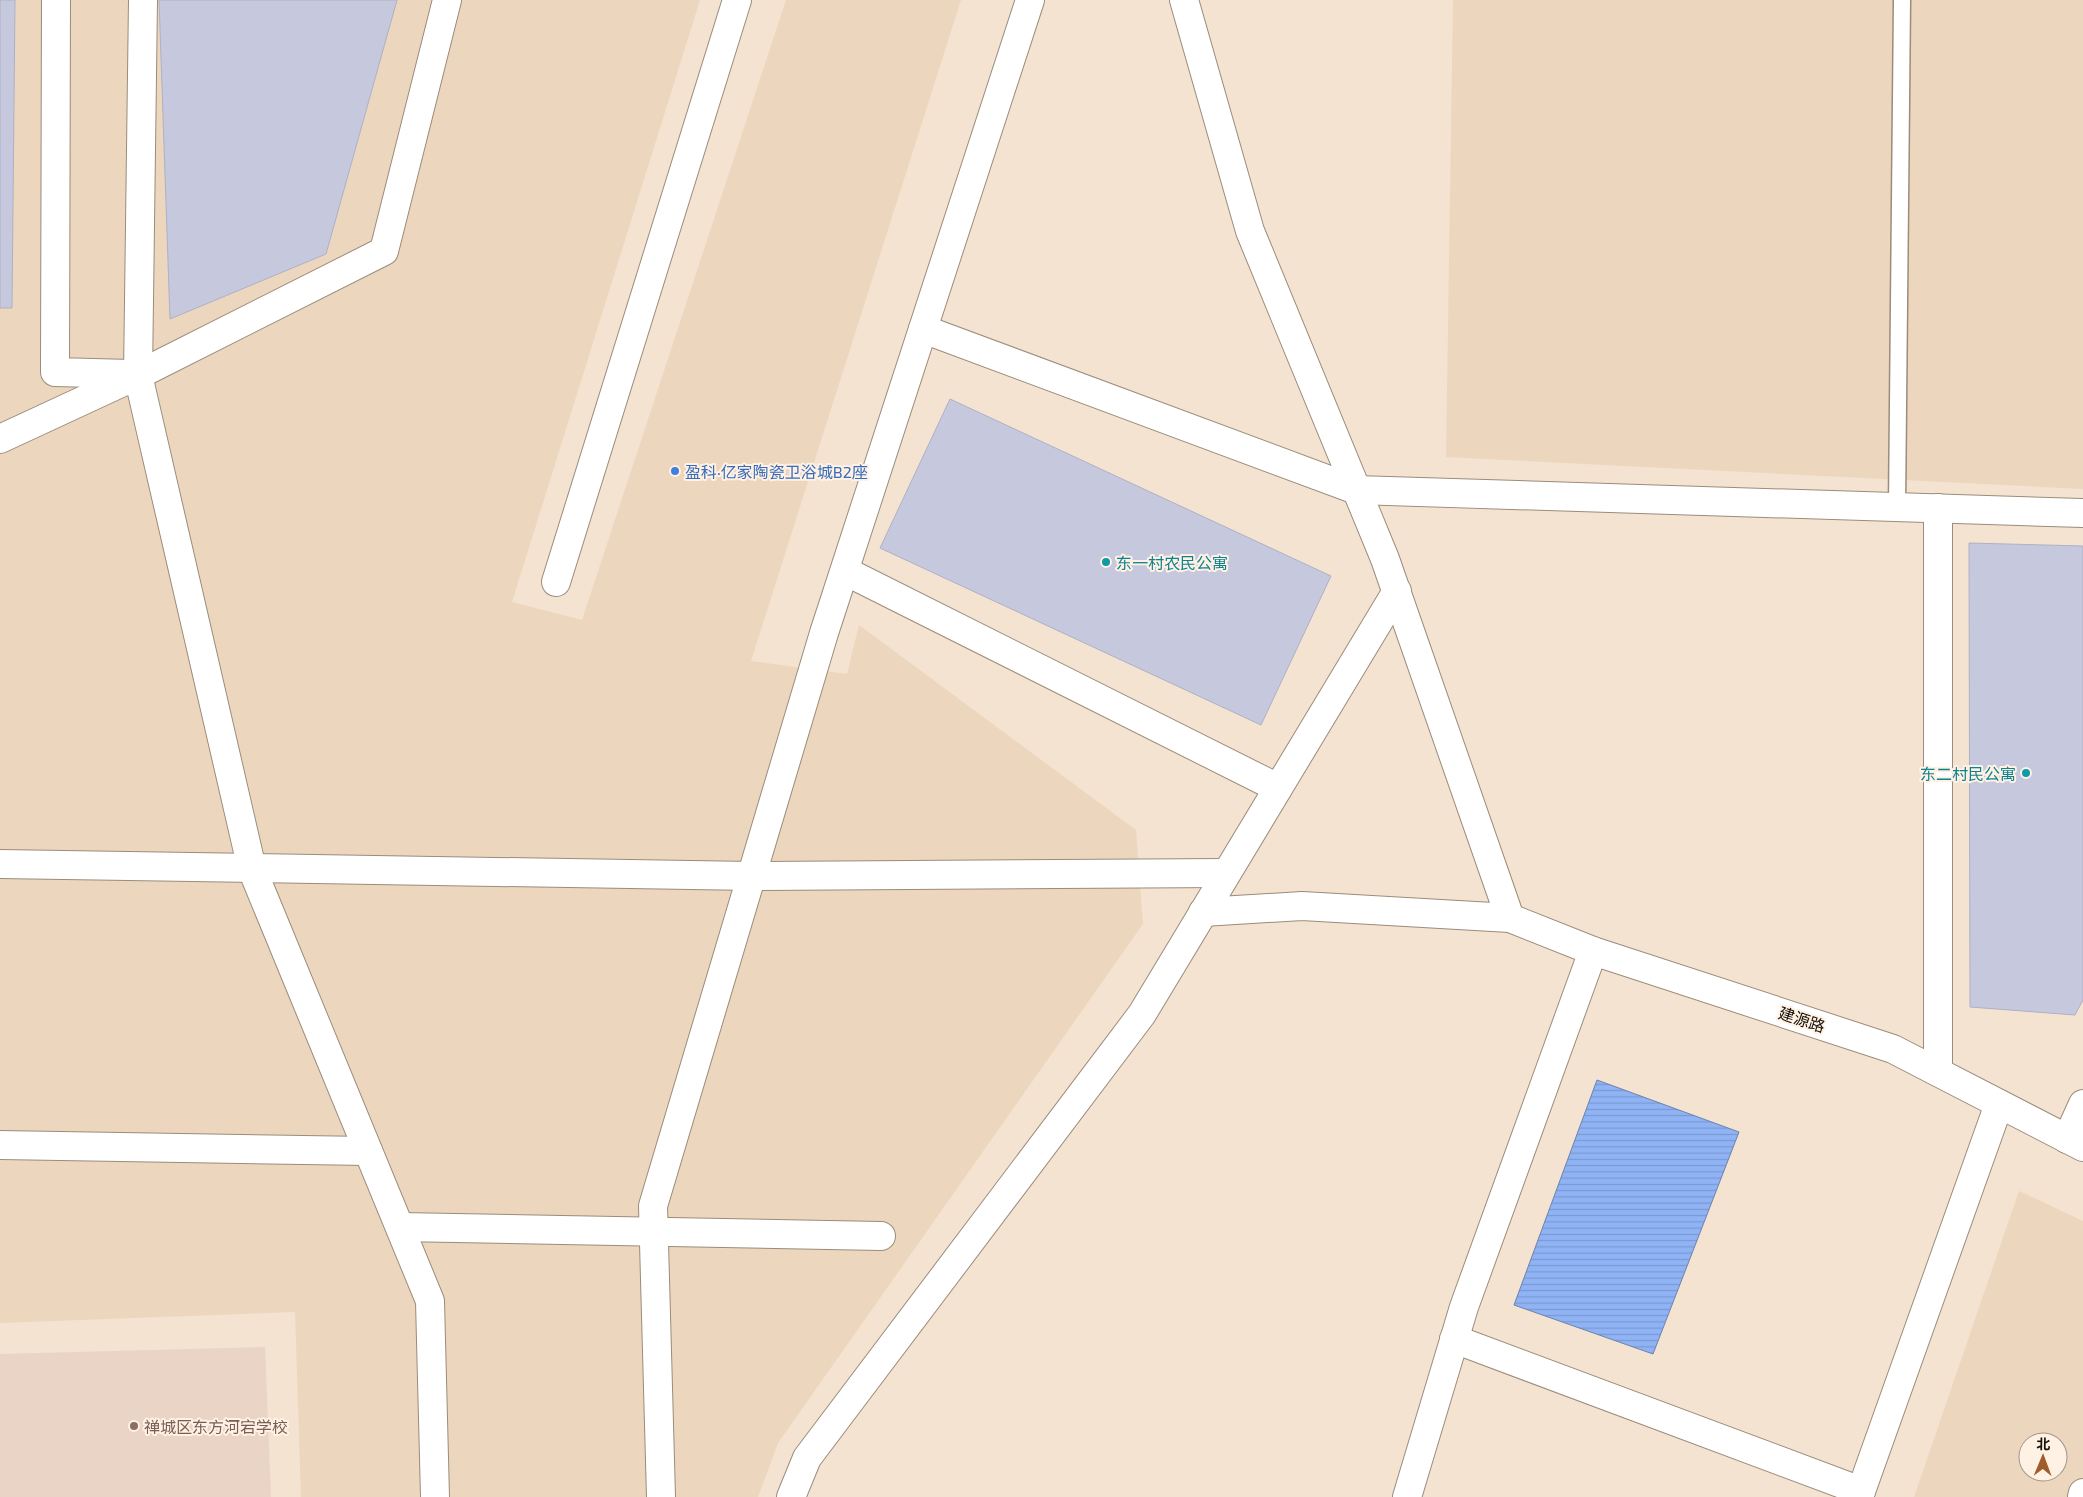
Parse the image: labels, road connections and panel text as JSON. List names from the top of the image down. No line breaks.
{"streets":{"street":["建源路"]},"places":["盈科·亿家陶瓷卫浴城B2座","东一村农民公寓","东二村民公寓","禅城区东方河宕学校"],"north":"top"}
